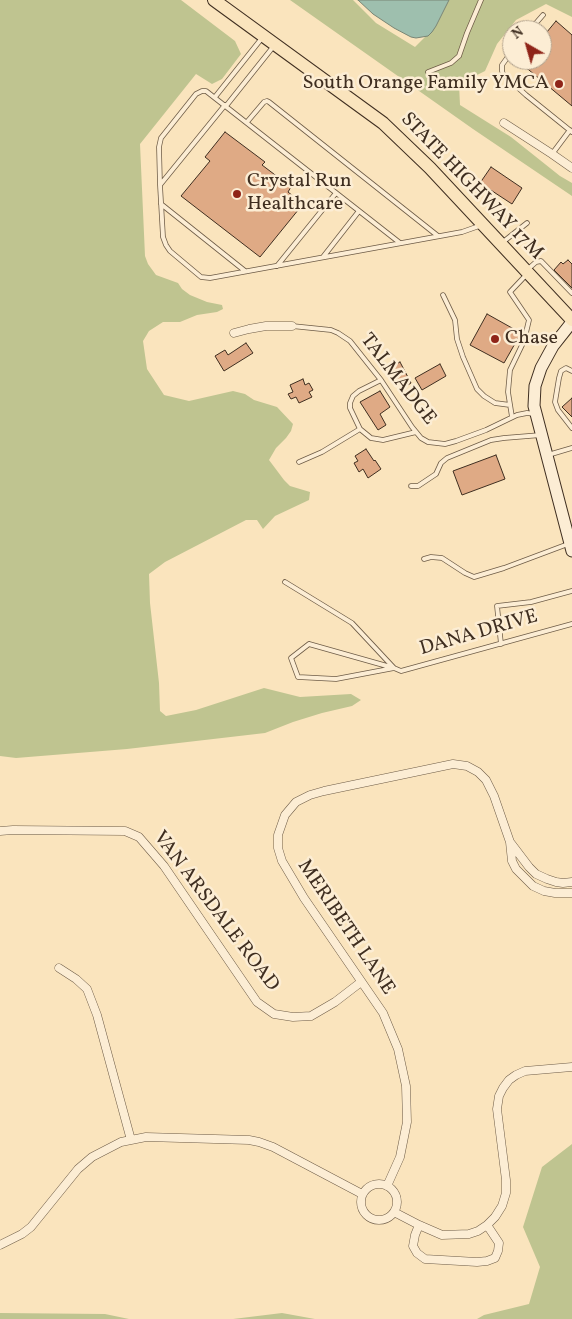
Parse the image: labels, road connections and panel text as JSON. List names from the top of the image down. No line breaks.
{"streets":{"main road":["STATE HIGHWAY 17M"],"street":["VAN ARSDALE ROAD","MERIBETH LANE"],"lane":["TALMADGE","DANA DRIVE"]},"crossings":[["VAN ARSDALE ROAD","MERIBETH LANE"]],"places":["South Orange Family YMCA","Crystal Run Healthcare","Chase"],"north":"top left"}
